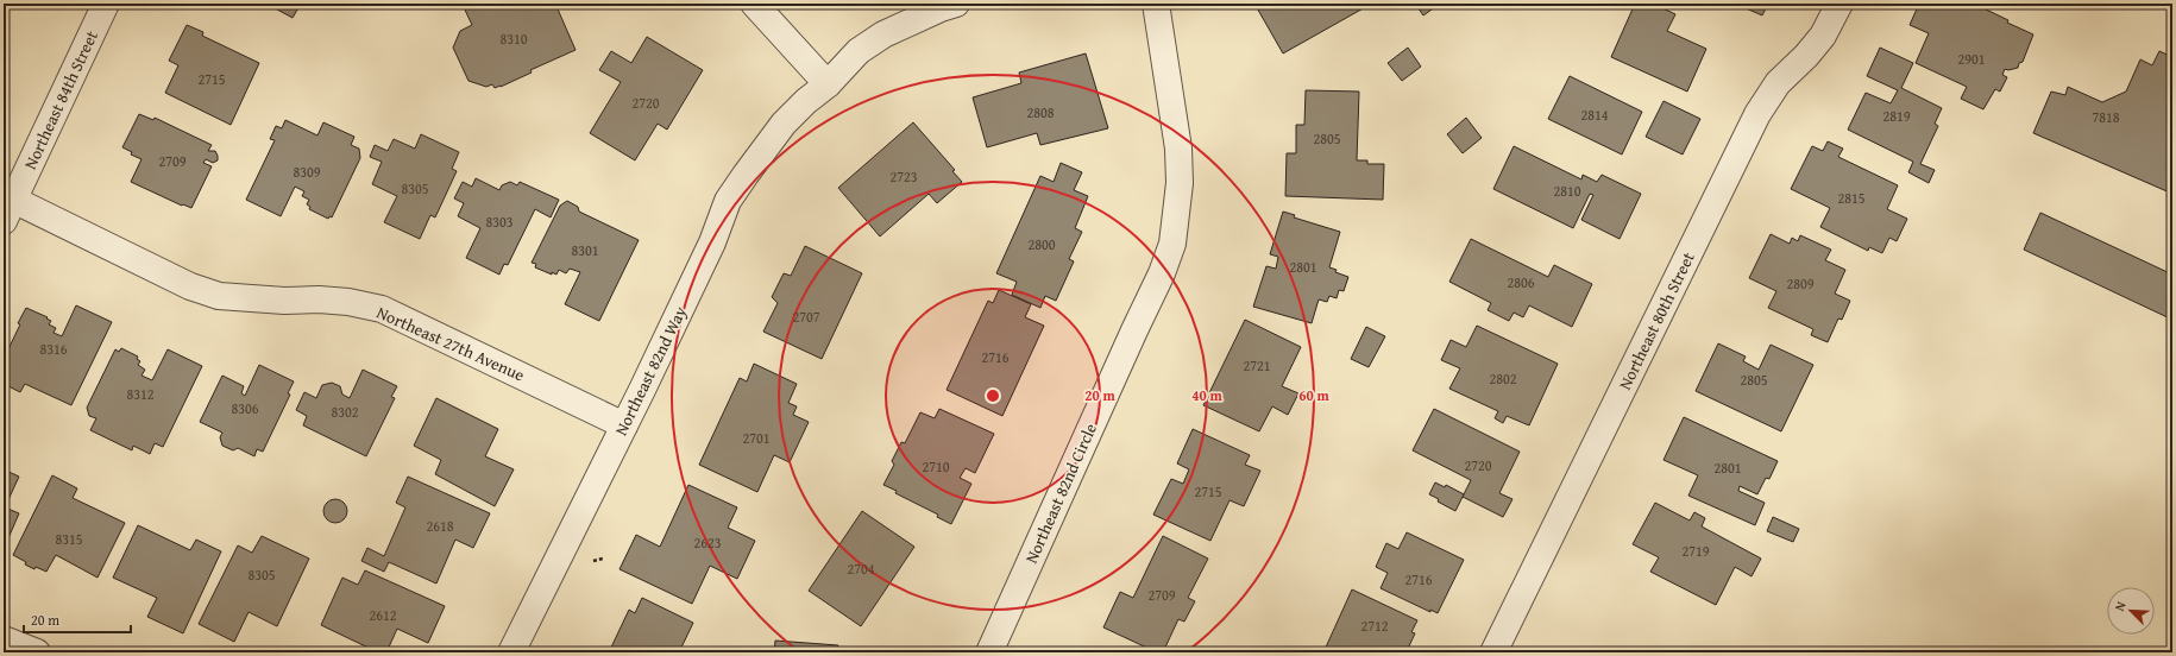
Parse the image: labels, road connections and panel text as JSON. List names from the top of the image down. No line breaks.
{"streets":{"street":["Northeast 84th Street","Northeast 80th Street","Northeast 27th Avenue","Northeast 82nd Way","Northeast 82nd Circle"]},"crossings":[["Northeast 84th Street","Northeast 27th Avenue"],["Northeast 27th Avenue","Northeast 82nd Way"]],"house_numbers":["8310","2901","2715","2720","2808","2814","2819","7818","2805","2709","8309","2723","8305","2810","2815","8303","2800","8301","2801","2806","2809","2707","8316","2716","2721","2802","2805","8312","8306","8302","2701","2720","2710","2801","2715","2618","8315","2623","2719","2704","8305","2716","2709","2612","2712"],"scale_bar":"20 m","north":"top left","rings":["20 m","40 m","60 m"]}
